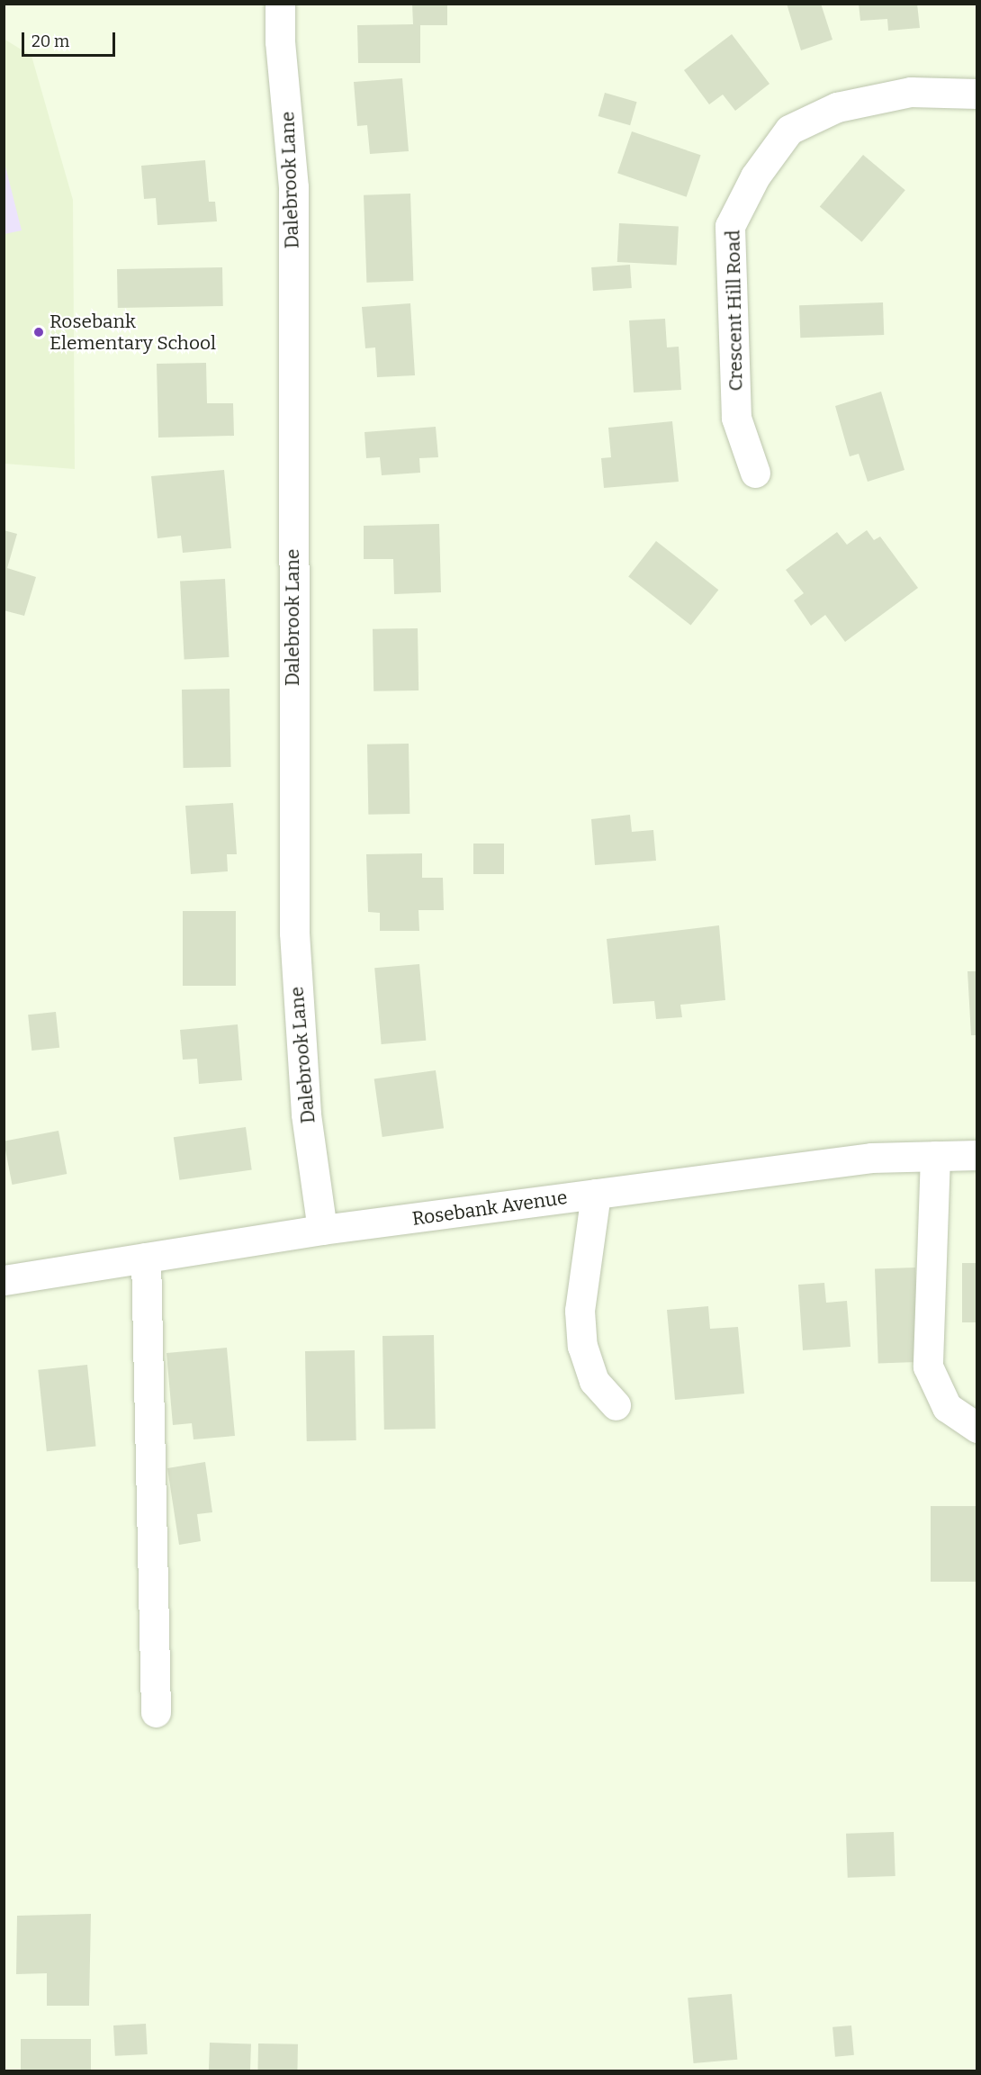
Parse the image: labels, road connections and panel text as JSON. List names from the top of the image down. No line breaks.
{"streets":{"street":["Dalebrook Lane","Crescent Hill Road","Rosebank Avenue"]},"crossings":[["Dalebrook Lane","Rosebank Avenue"]],"places":["Rosebank Elementary School"],"scale_bar":"20 m"}
